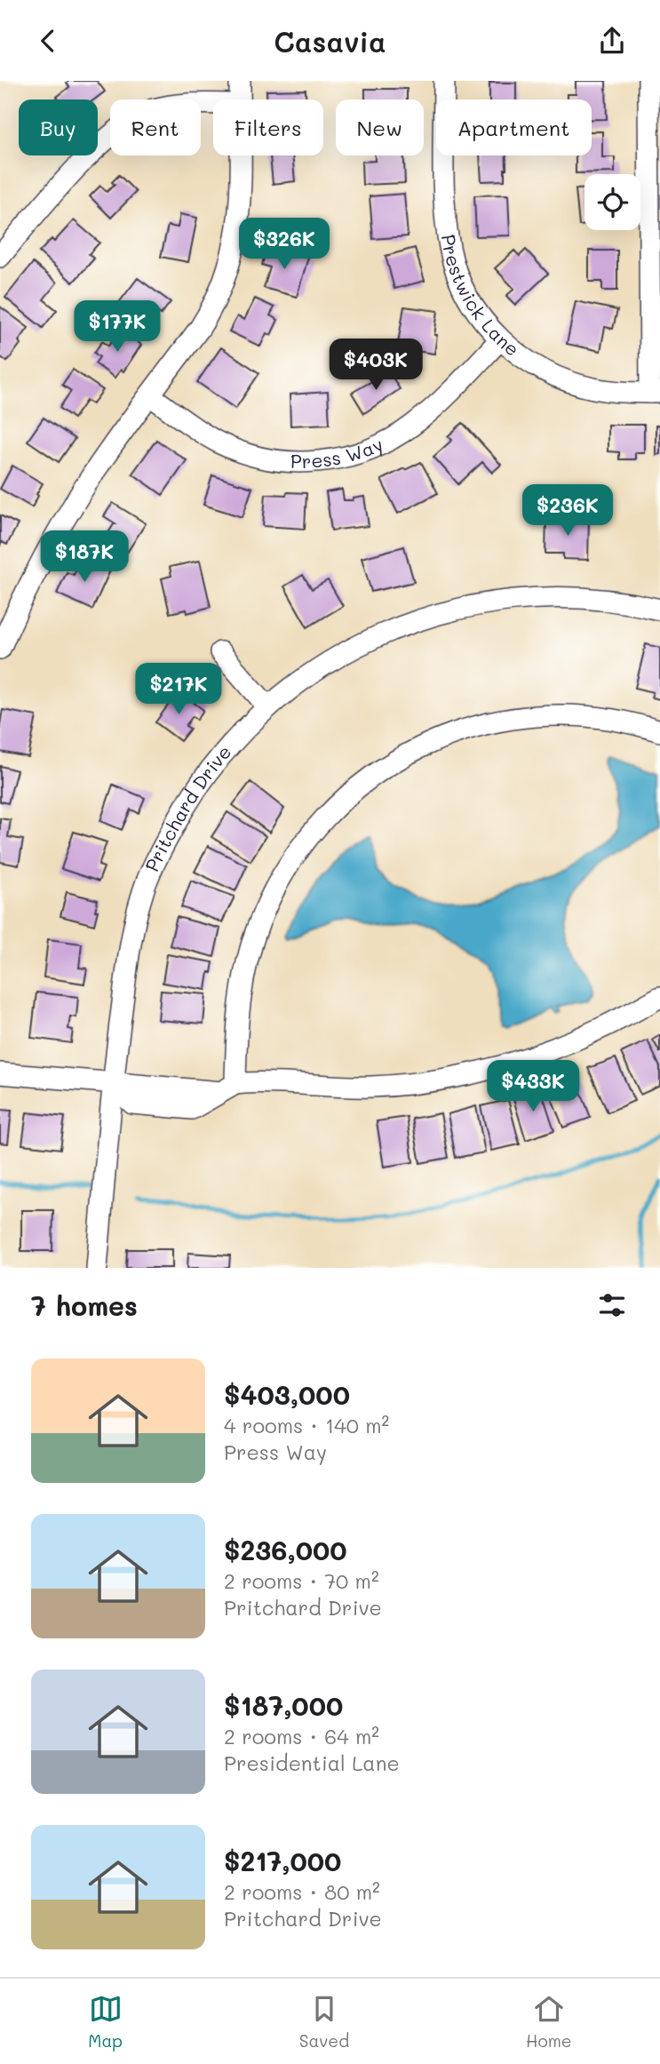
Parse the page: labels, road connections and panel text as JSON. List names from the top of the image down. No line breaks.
{"streets":{"street":["Prestwick Lane","Press Way","Pritchard Drive"]},"crossings":[["Prestwick Lane","Press Way"]],"page":{"header":"Casavia","chip":["Buy","Rent","Filters","New","Apartment"],"price":["$326K","$177K","$403K","$236K","$187K","$217K","$433K"],"heading":"7 homes","list":[{"name":"$403,000","note":"4 rooms · 140 m² · Press Way"},{"name":"$236,000","note":"2 rooms · 70 m² · Pritchard Drive"},{"name":"$187,000","note":"2 rooms · 64 m² · Presidential Lane"},{"name":"$217,000","note":"2 rooms · 80 m² · Pritchard Drive"}],"tabs":["Map","Saved","Home"]}}
